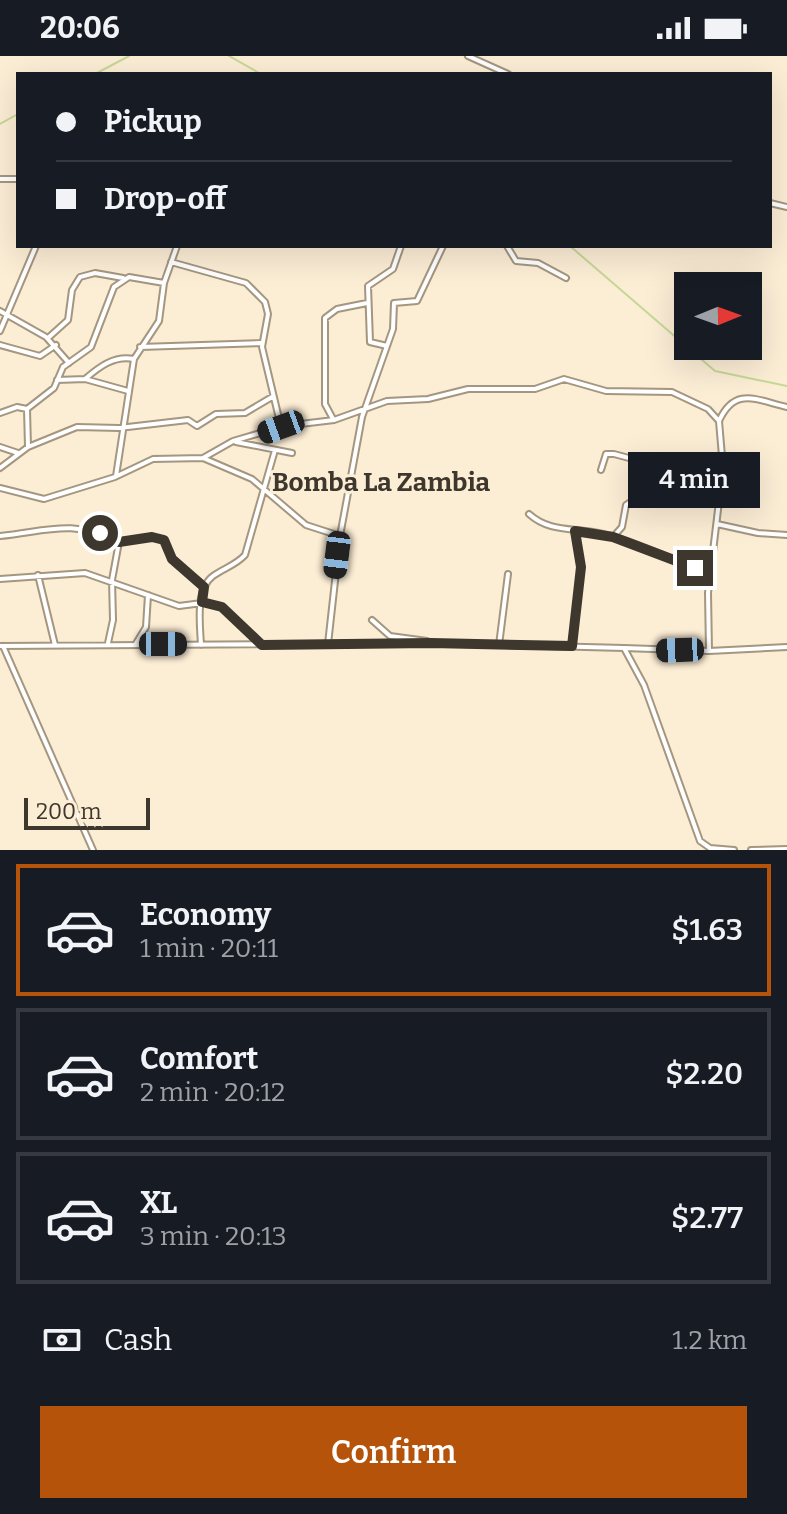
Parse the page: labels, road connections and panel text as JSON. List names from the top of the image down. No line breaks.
{"districts":["Bomba La Zambia"],"scale_bar":"200 m","north":"right","page":{"status":"20:06","banner":["Pickup","Drop-off"],"bubble":"4 min","scale":"200 m","list":[{"name":"Economy","note":"1 min · 20:11","value":"$1.63"},{"name":"Comfort","note":"2 min · 20:12","value":"$2.20"},{"name":"XL","note":"3 min · 20:13","value":"$2.77"}],"pay":["Cash","1.2 km"],"buttons":"Confirm"}}
